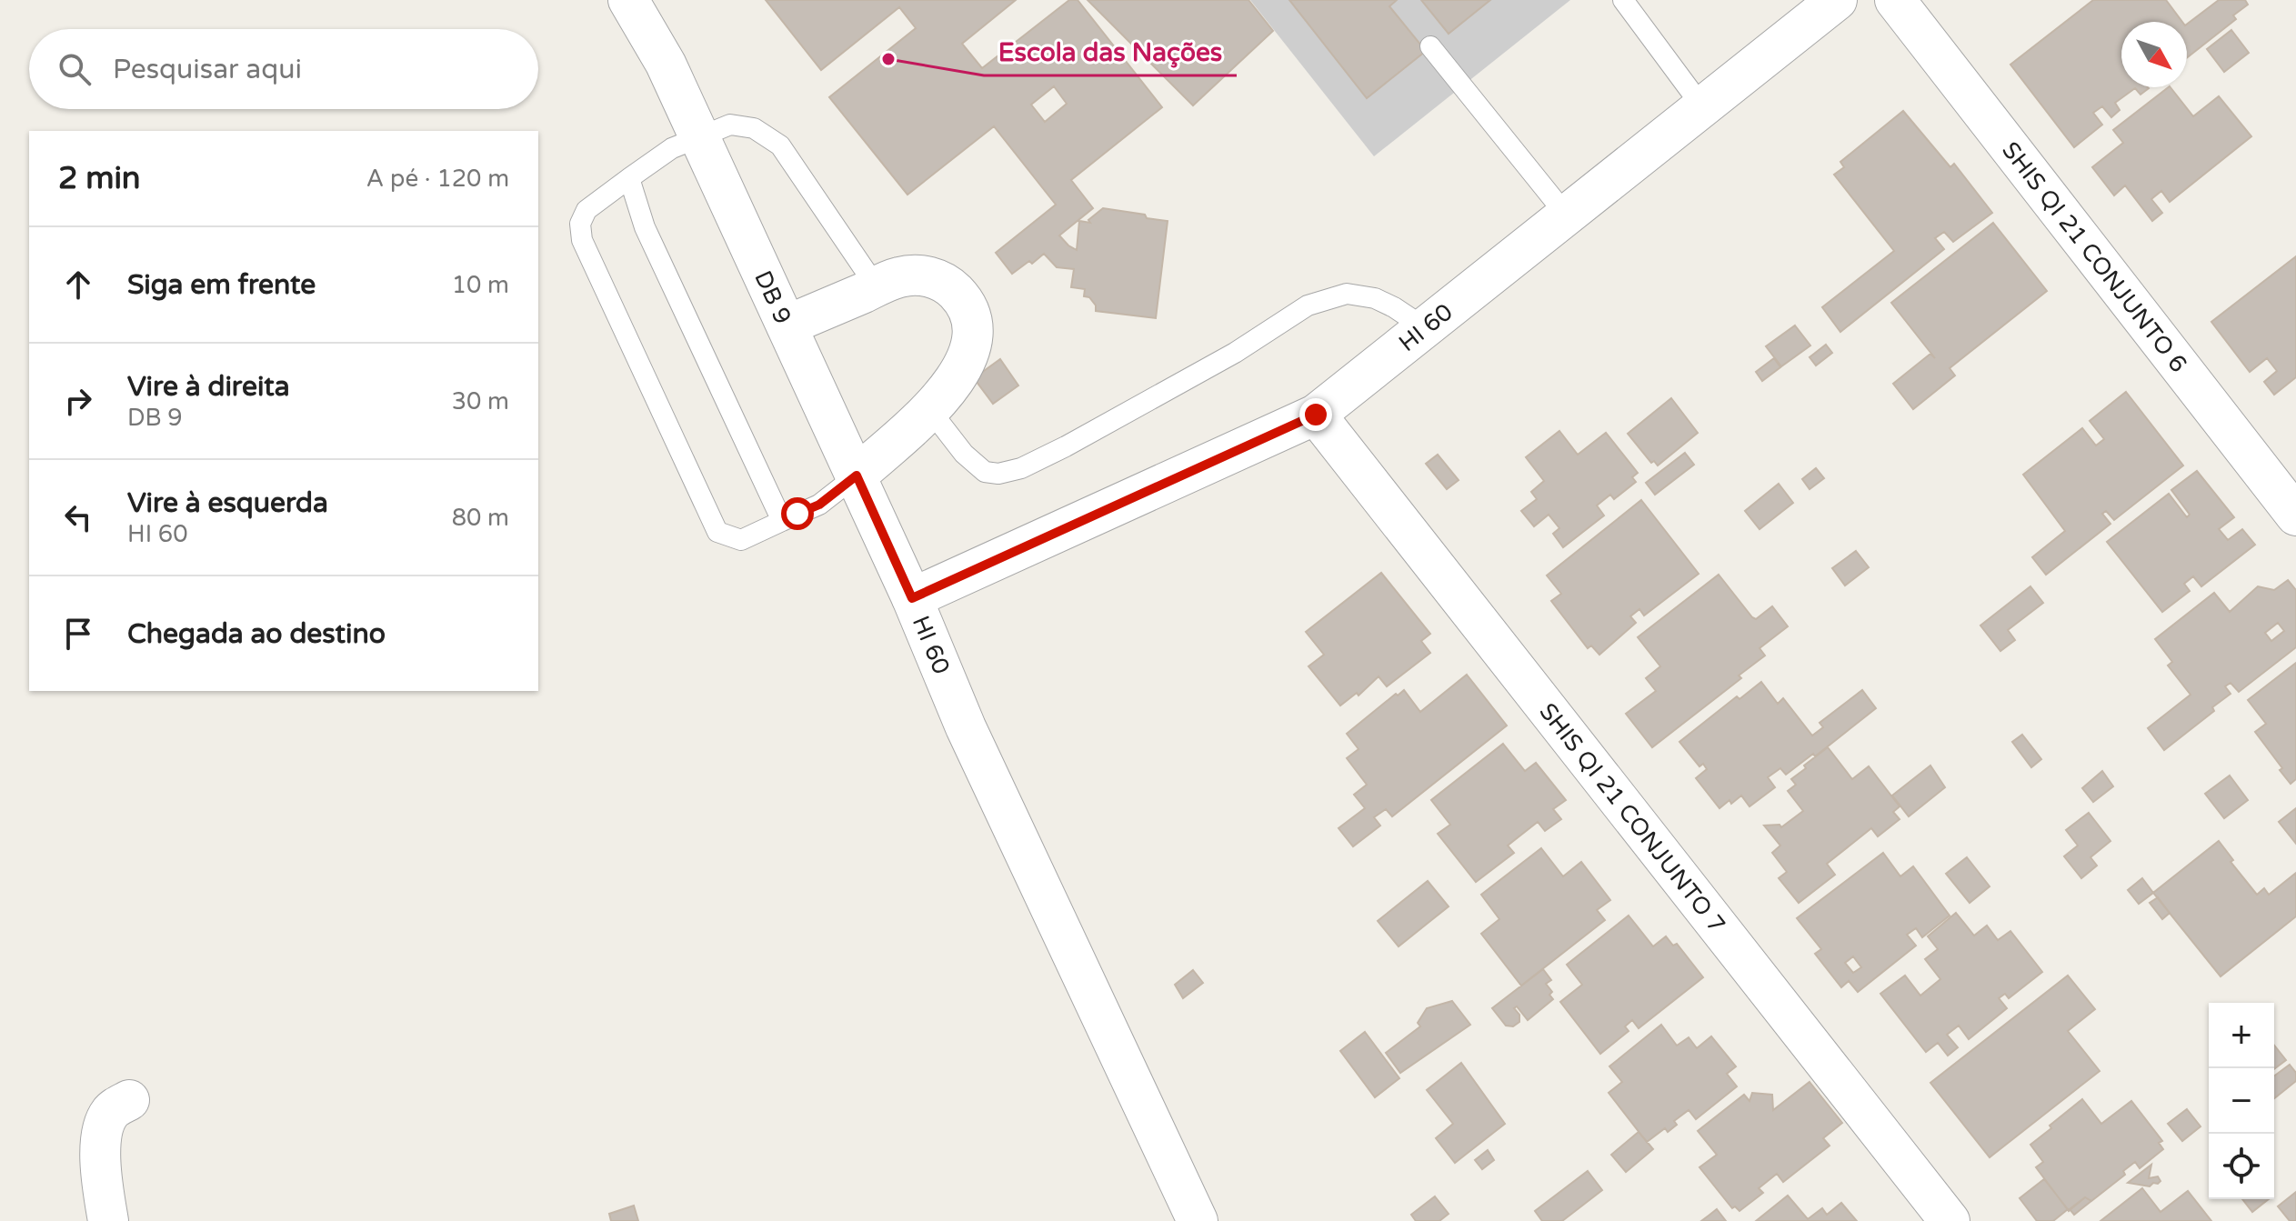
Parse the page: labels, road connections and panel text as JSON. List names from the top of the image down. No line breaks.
{"streets":{"street":["SHIS QI 21 CONJUNTO 6","DB 9","HI 60","SHIS QI 21 CONJUNTO 7"]},"crossings":[["DB 9","HI 60"],["HI 60","SHIS QI 21 CONJUNTO 7"]],"places":["Escola das Nações"],"north":"bottom right","page":{"search":"Pesquisar aqui","heading":["2 min","A pé · 120 m"],"list":[["Siga em frente","10 m"],["Vire à direita","DB 9","30 m"],["Vire à esquerda","HI 60","80 m"],"Chegada ao destino"],"map_buttons":["+","−"]}}
